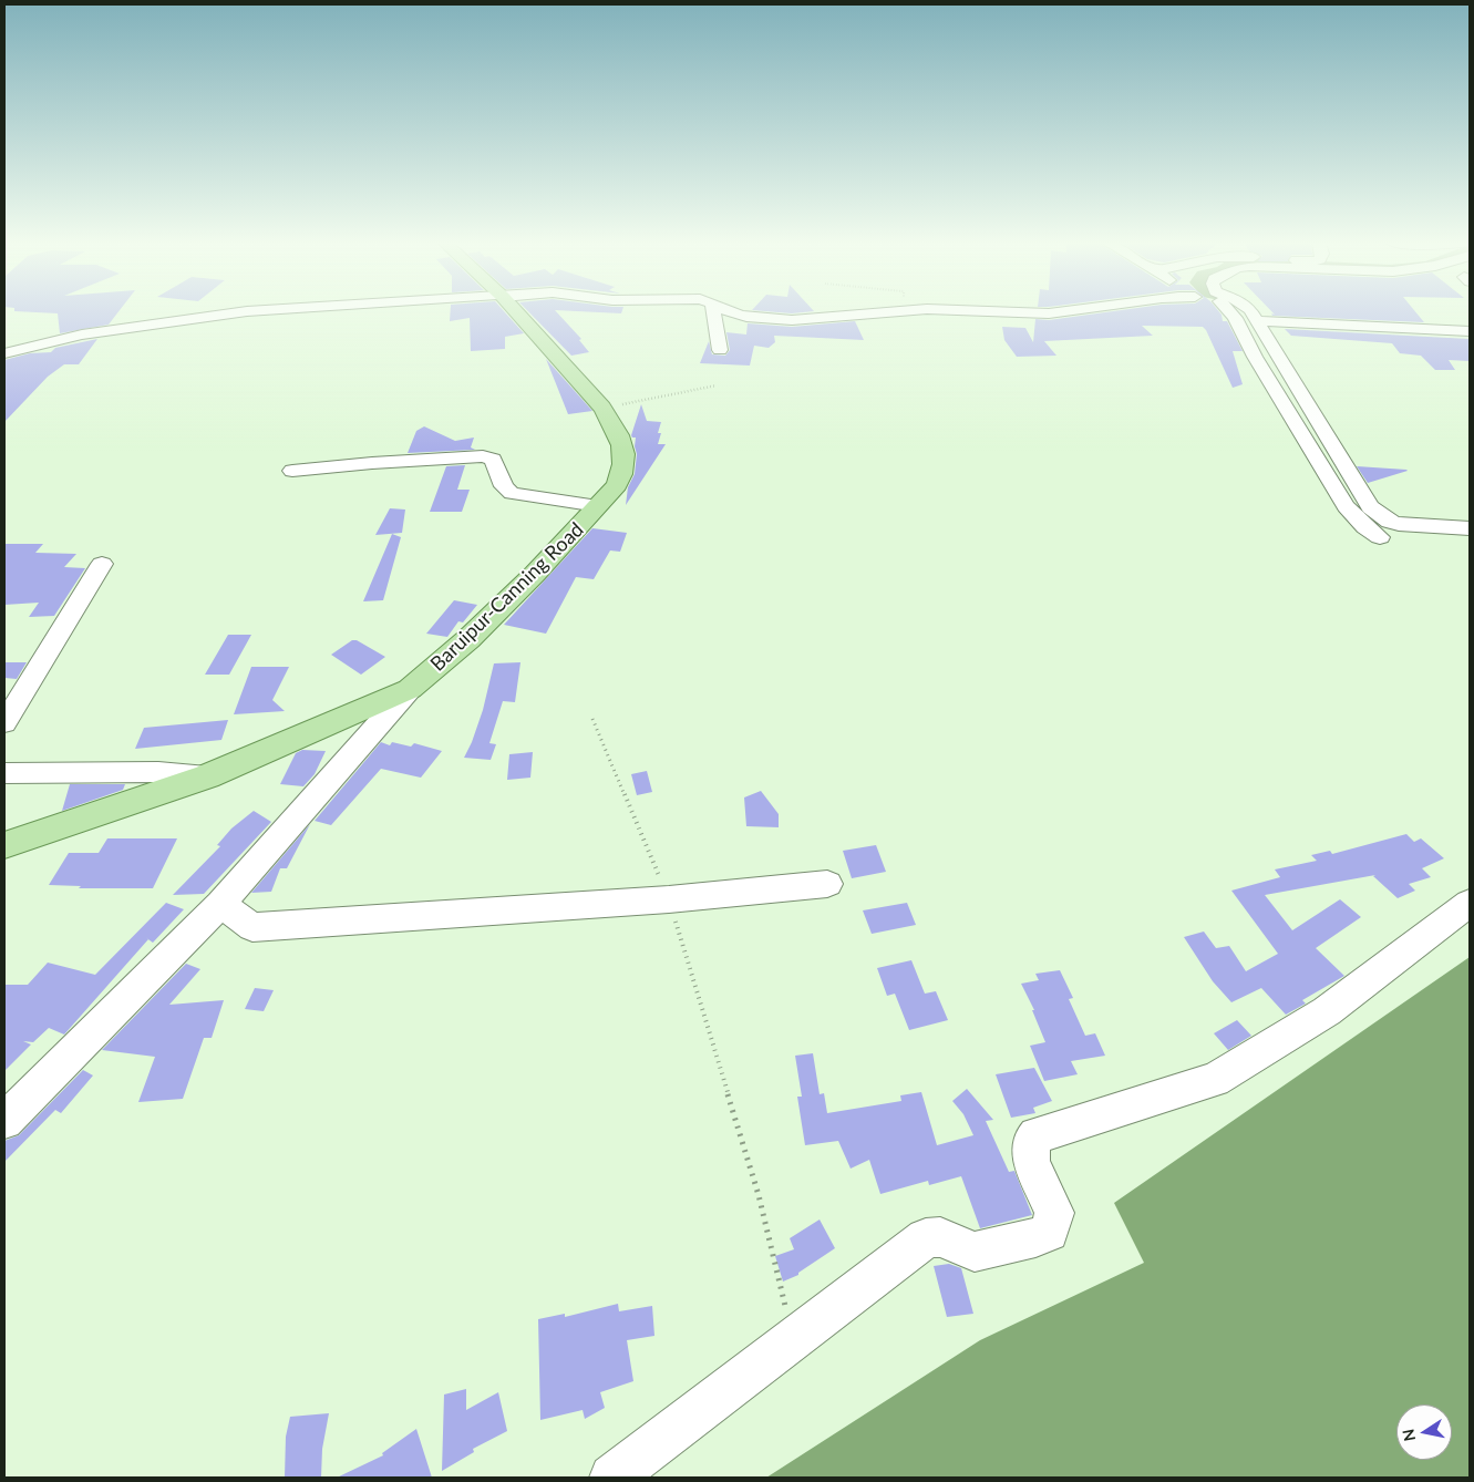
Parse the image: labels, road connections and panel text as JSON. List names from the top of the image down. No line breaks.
{"streets":{"main road":["Baruipur-Canning Road"]},"north":"left"}
